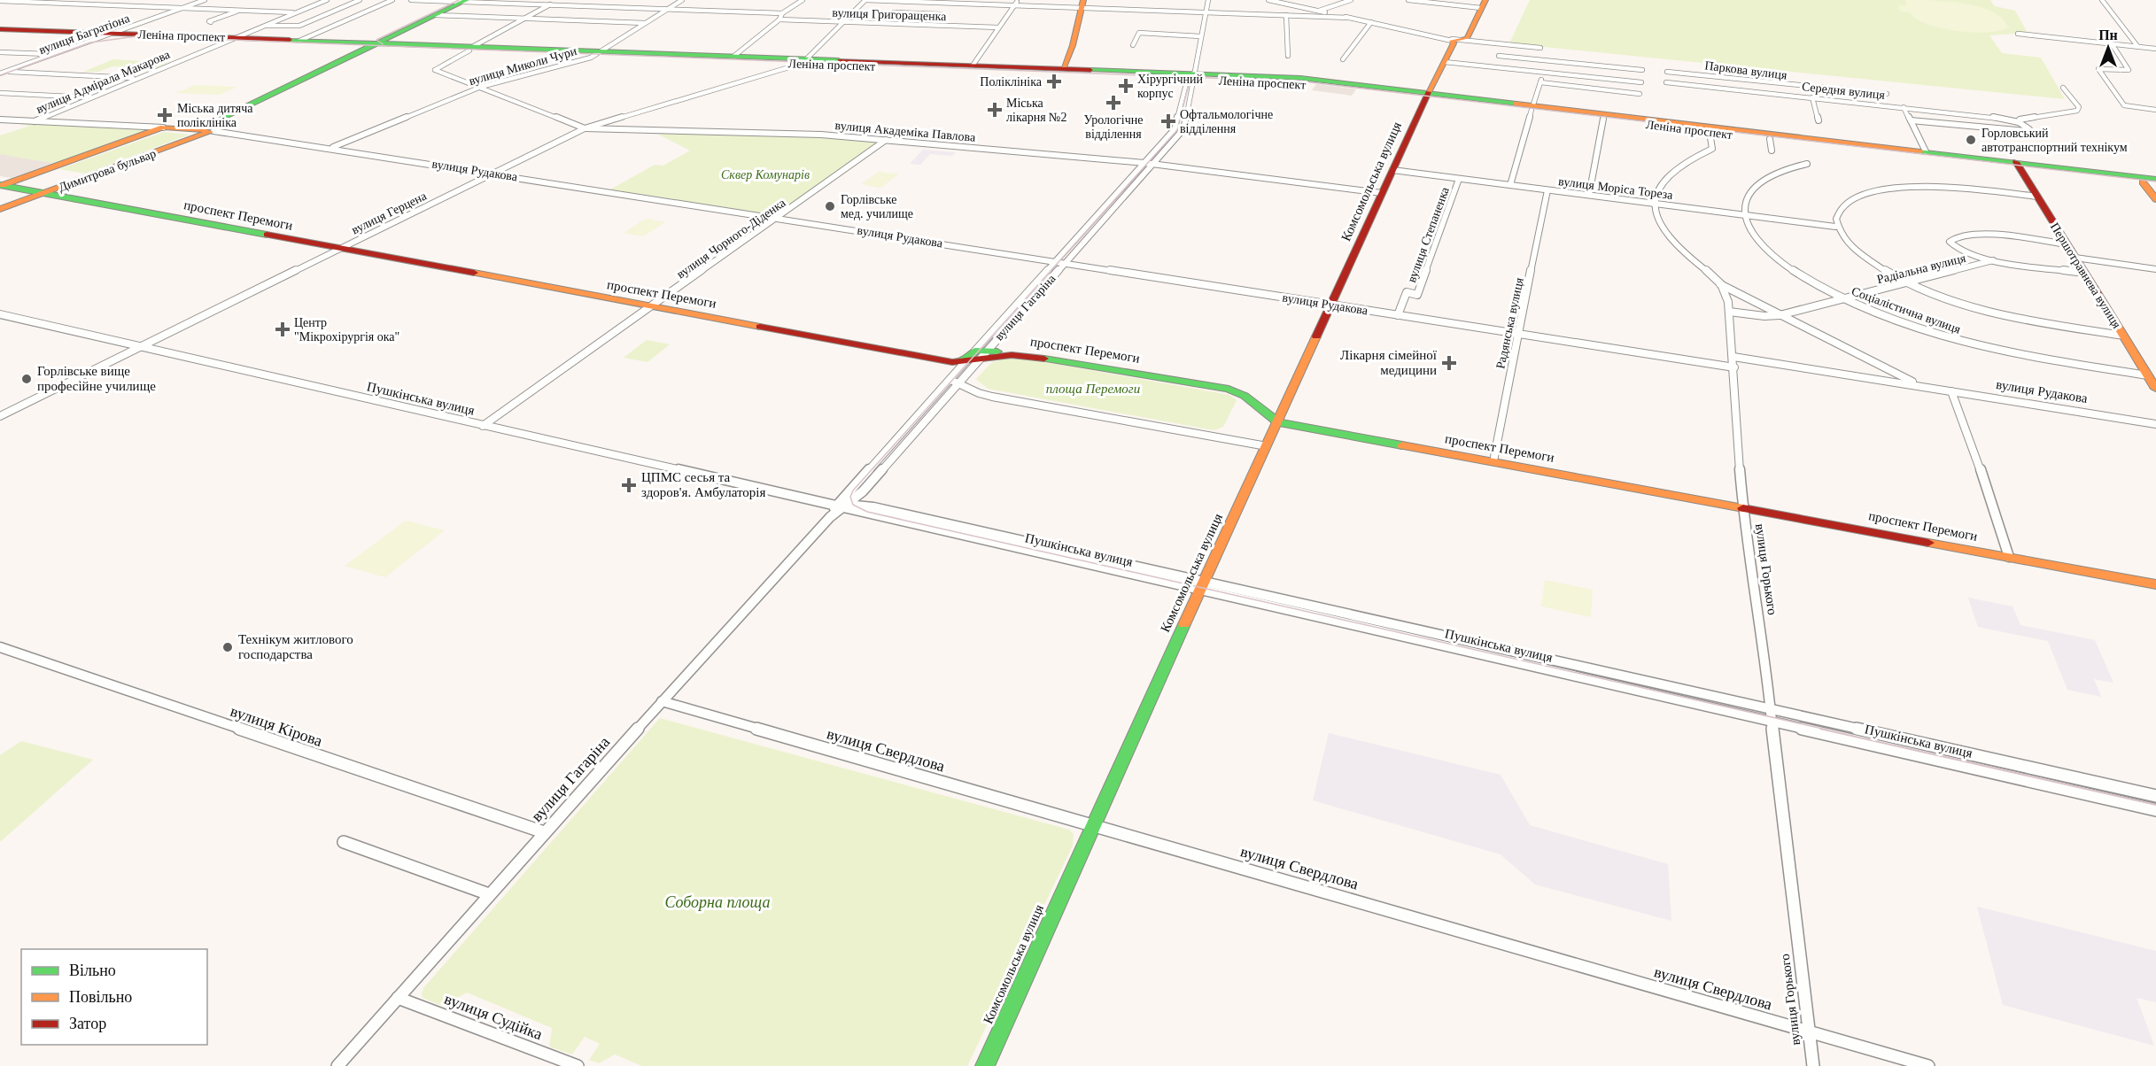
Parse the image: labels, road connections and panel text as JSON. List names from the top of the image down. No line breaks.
{"streets":{"main road":["Леніна проспект","Димитрова бульвар","вулиця Рудакова","Комсомольська вулиця","проспект Перемоги","Першотравнева вулиця"],"street":["вулиця Григоращенка","вулиця Багратіона","вулиця Миколи Чури","Паркова вулиця","вулиця Адмірала Макарова","Середня вулиця","вулиця Академіка Павлова","вулиця Моріса Тореза","вулиця Герцена","вулиця Степаненка","вулиця Чорного-Діденка","Радіальна вулиця","вулиця Гагаріна","Соціалістична вулиця","Радянська вулиця","Пушкінська вулиця","вулиця Горького","вулиця Кірова","вулиця Свердлова","вулиця Судійка"]},"crossings":[["вулиця Багратіона","Леніна проспект"],["Леніна проспект","вулиця Миколи Чури"],["Леніна проспект","вулиця Адмірала Макарова"],["Леніна проспект","вулиця Академіка Павлова"],["Леніна проспект","Комсомольська вулиця"],["Леніна проспект","вулиця Герцена"],["Леніна проспект","Першотравнева вулиця"],["Леніна проспект","вулиця Гагаріна"],["вулиця Миколи Чури","вулиця Академіка Павлова"],["вулиця Миколи Чури","вулиця Рудакова"],["вулиця Адмірала Макарова","вулиця Рудакова"],["вулиця Академіка Павлова","Комсомольська вулиця"],["вулиця Академіка Павлова","вулиця Герцена"],["вулиця Академіка Павлова","вулиця Чорного-Діденка"],["вулиця Академіка Павлова","вулиця Гагаріна"],["Димитрова бульвар","вулиця Рудакова"],["Димитрова бульвар","проспект Перемоги"],["вулиця Рудакова","Комсомольська вулиця"],["вулиця Рудакова","вулиця Герцена"],["вулиця Рудакова","вулиця Степаненка"],["вулиця Рудакова","вулиця Чорного-Діденка"],["вулиця Рудакова","Радіальна вулиця"],["вулиця Рудакова","вулиця Гагаріна"],["вулиця Рудакова","Радянська вулиця"],["вулиця Рудакова","вулиця Горького"],["Комсомольська вулиця","вулиця Моріса Тореза"],["Комсомольська вулиця","проспект Перемоги"],["Комсомольська вулиця","Пушкінська вулиця"],["Комсомольська вулиця","вулиця Свердлова"],["вулиця Моріса Тореза","вулиця Степаненка"],["вулиця Моріса Тореза","Соціалістична вулиця"],["вулиця Моріса Тореза","Радянська вулиця"],["вулиця Моріса Тореза","вулиця Горького"],["вулиця Герцена","проспект Перемоги"],["вулиця Герцена","Пушкінська вулиця"],["проспект Перемоги","вулиця Чорного-Діденка"],["проспект Перемоги","вулиця Гагаріна"],["проспект Перемоги","Радянська вулиця"],["проспект Перемоги","вулиця Горького"],["вулиця Чорного-Діденка","Пушкінська вулиця"],["Радіальна вулиця","Соціалістична вулиця"],["Радіальна вулиця","вулиця Горького"],["Першотравнева вулиця","Соціалістична вулиця"],["вулиця Гагаріна","Пушкінська вулиця"],["вулиця Гагаріна","вулиця Кірова"],["вулиця Гагаріна","вулиця Свердлова"],["вулиця Гагаріна","вулиця Судійка"],["Пушкінська вулиця","вулиця Горького"],["вулиця Горького","вулиця Свердлова"]],"parks":["Сквер Комунарів","площа Перемоги","Соборна площа"],"places":{"health":["Поліклініка","Хірургічний корпус","Урологічне відділення","Міська лікарня №2","Міська дитяча поліклініка","Офтальмологічне відділення","Центр \"Мікрохірургія ока\"","Лікарня сімейної медицини","ЦПМС сесья та здоров'я. Амбулаторія"],"other":["Горловський автотранспортний технікум","Горлівське мед. училище","Горлівське вище професійне училище","Технікум житлового господарства"]},"legend":["Вільно","Повільно","Затор"],"north":"top"}
